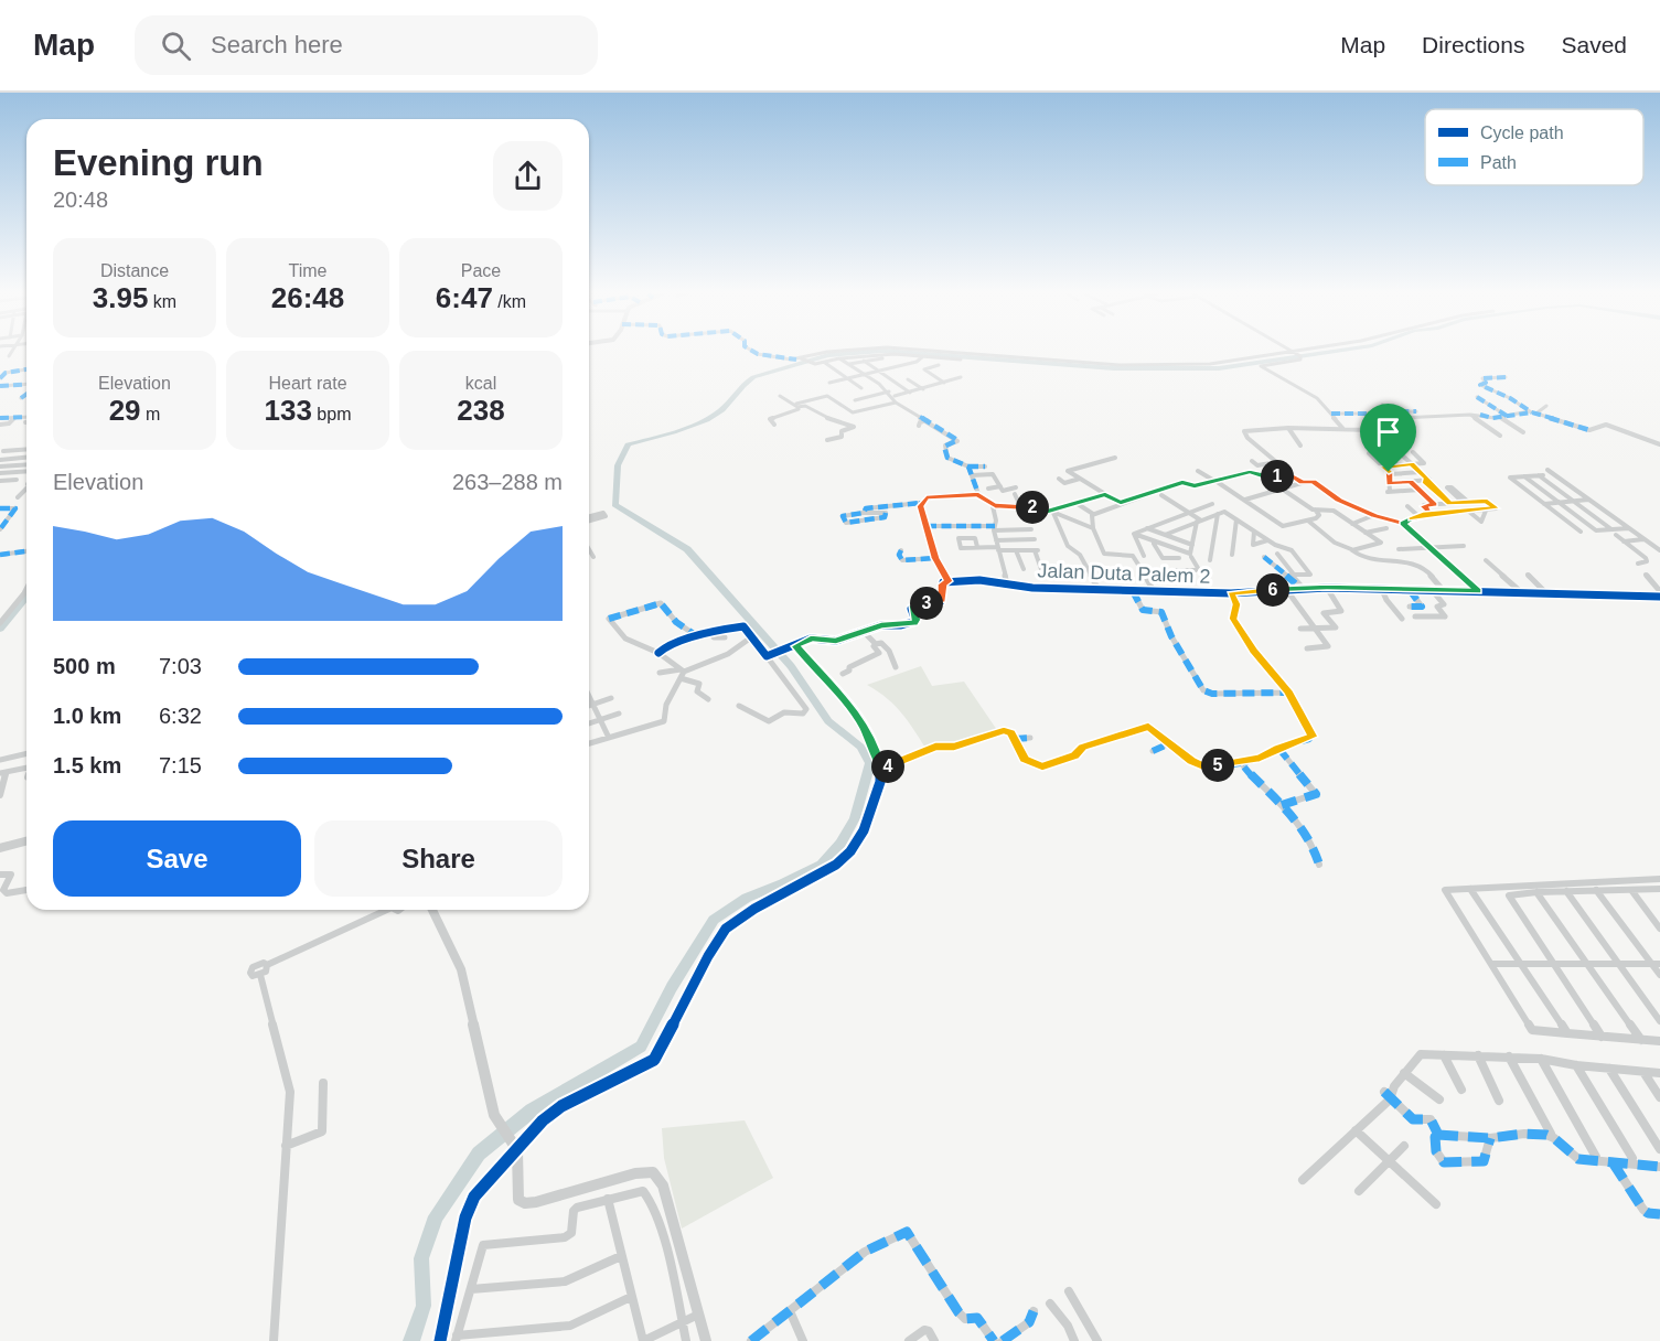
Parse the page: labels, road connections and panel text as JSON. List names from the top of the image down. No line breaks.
{"streets":{"street":["Jalan Duta Palem 2"]},"legend":["Cycle path","Path"],"page":{"header":"Map","search":"Search here","nav":["Map","Directions","Saved"],"heading":["Evening run","20:48"],"stats":[["Distance","3.95 km"],["Time","26:48"],["Pace","6:47 /km"],["Elevation","29 m"],["Heart rate","133 bpm"],["kcal","238"]],"chart":["Elevation","263–288 m"],"pins":["1","2","6","3","5","4"],"list":[{"name":"500 m","note":"7:03"},{"name":"1.0 km","note":"6:32"},{"name":"1.5 km","note":"7:15"}],"buttons":["Save","Share"]}}
